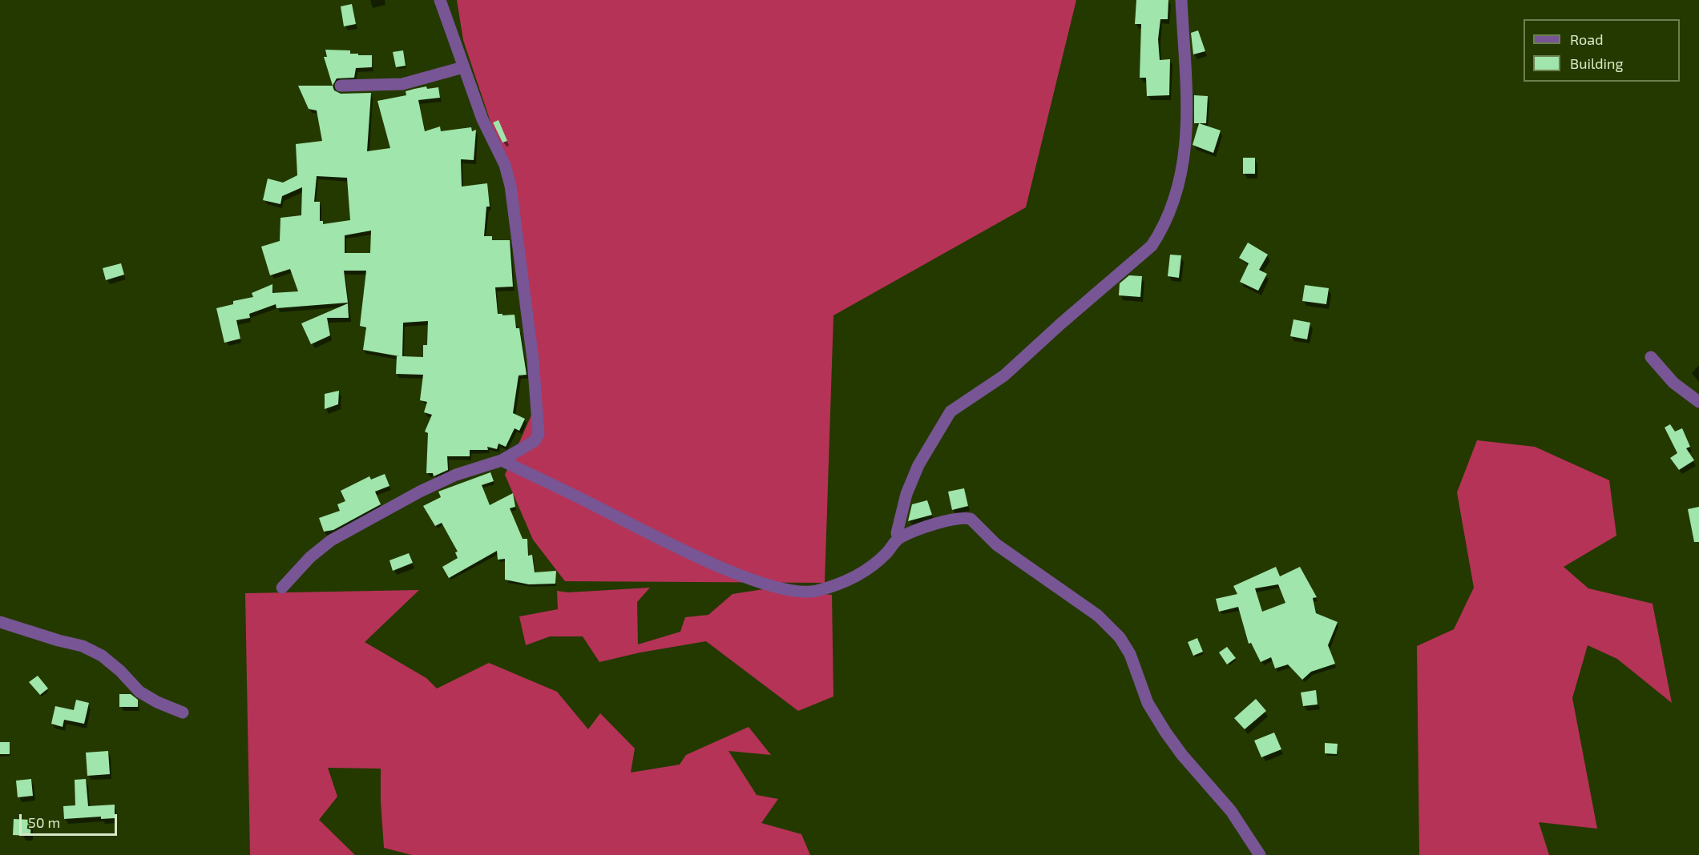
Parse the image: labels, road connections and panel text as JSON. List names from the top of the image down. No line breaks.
{"legend":["Road","Building"],"scale_bar":"50 m"}
